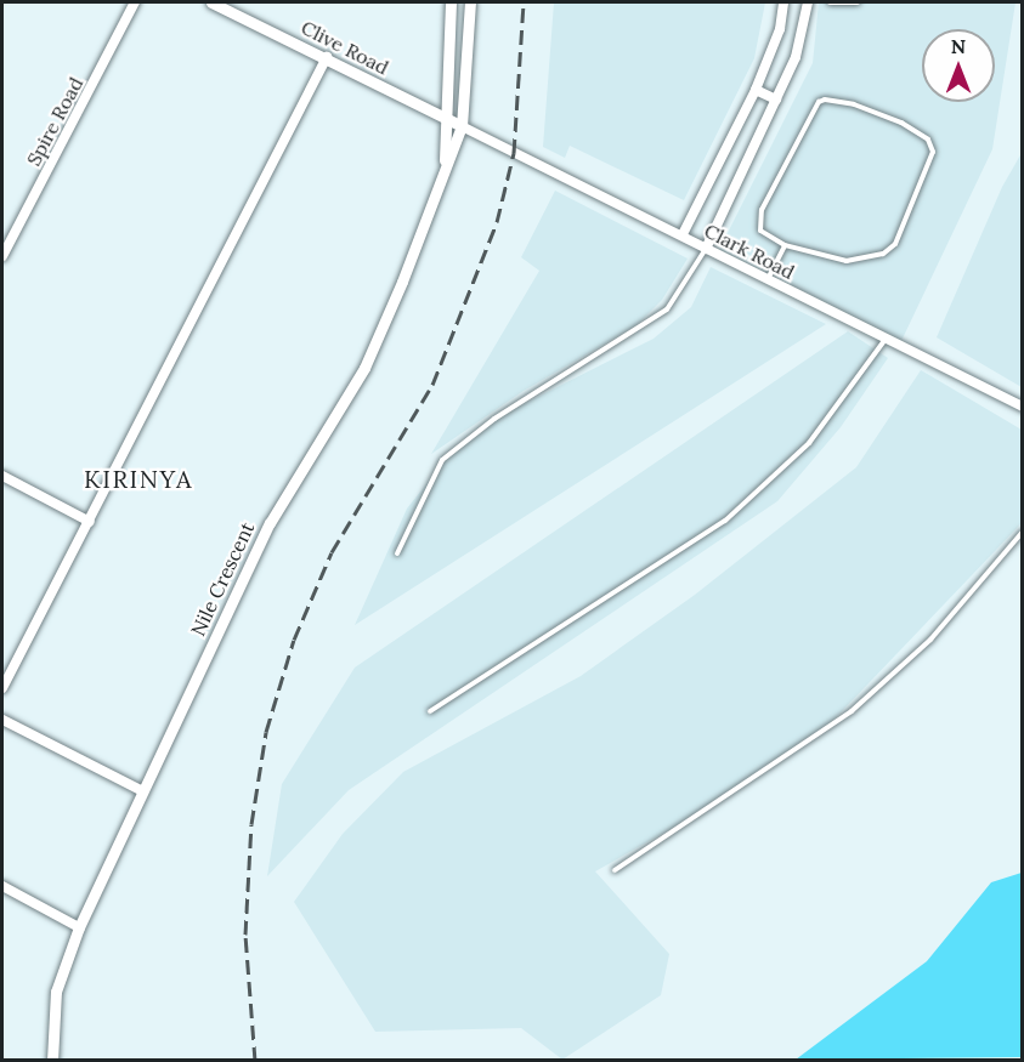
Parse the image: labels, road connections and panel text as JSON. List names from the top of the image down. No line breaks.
{"streets":{"street":["Clive Road","Spire Road","Clark Road","Nile Crescent"]},"crossings":[["Clive Road","Clark Road"],["Clive Road","Nile Crescent"],["Clark Road","Nile Crescent"]],"districts":["KIRINYA"],"north":"top"}
